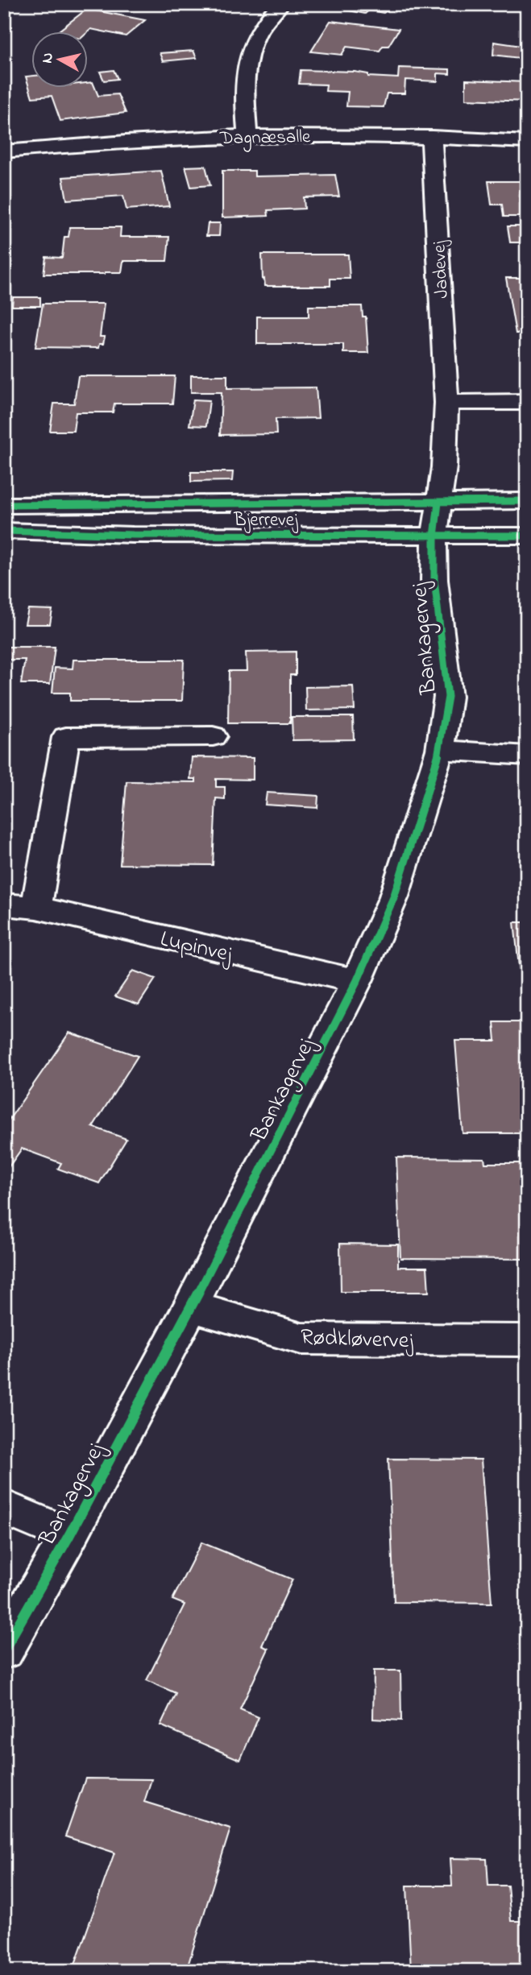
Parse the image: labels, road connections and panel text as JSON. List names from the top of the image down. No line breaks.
{"streets":{"street":["Dagnæsalle","Jadevej","Bjerrevej","Bankagervej","Lupinvej","Rødkløvervej"]},"crossings":[["Dagnæsalle","Jadevej"],["Jadevej","Bjerrevej"],["Jadevej","Bankagervej"],["Bjerrevej","Bankagervej"],["Bankagervej","Lupinvej"],["Bankagervej","Rødkløvervej"]],"north":"left"}
